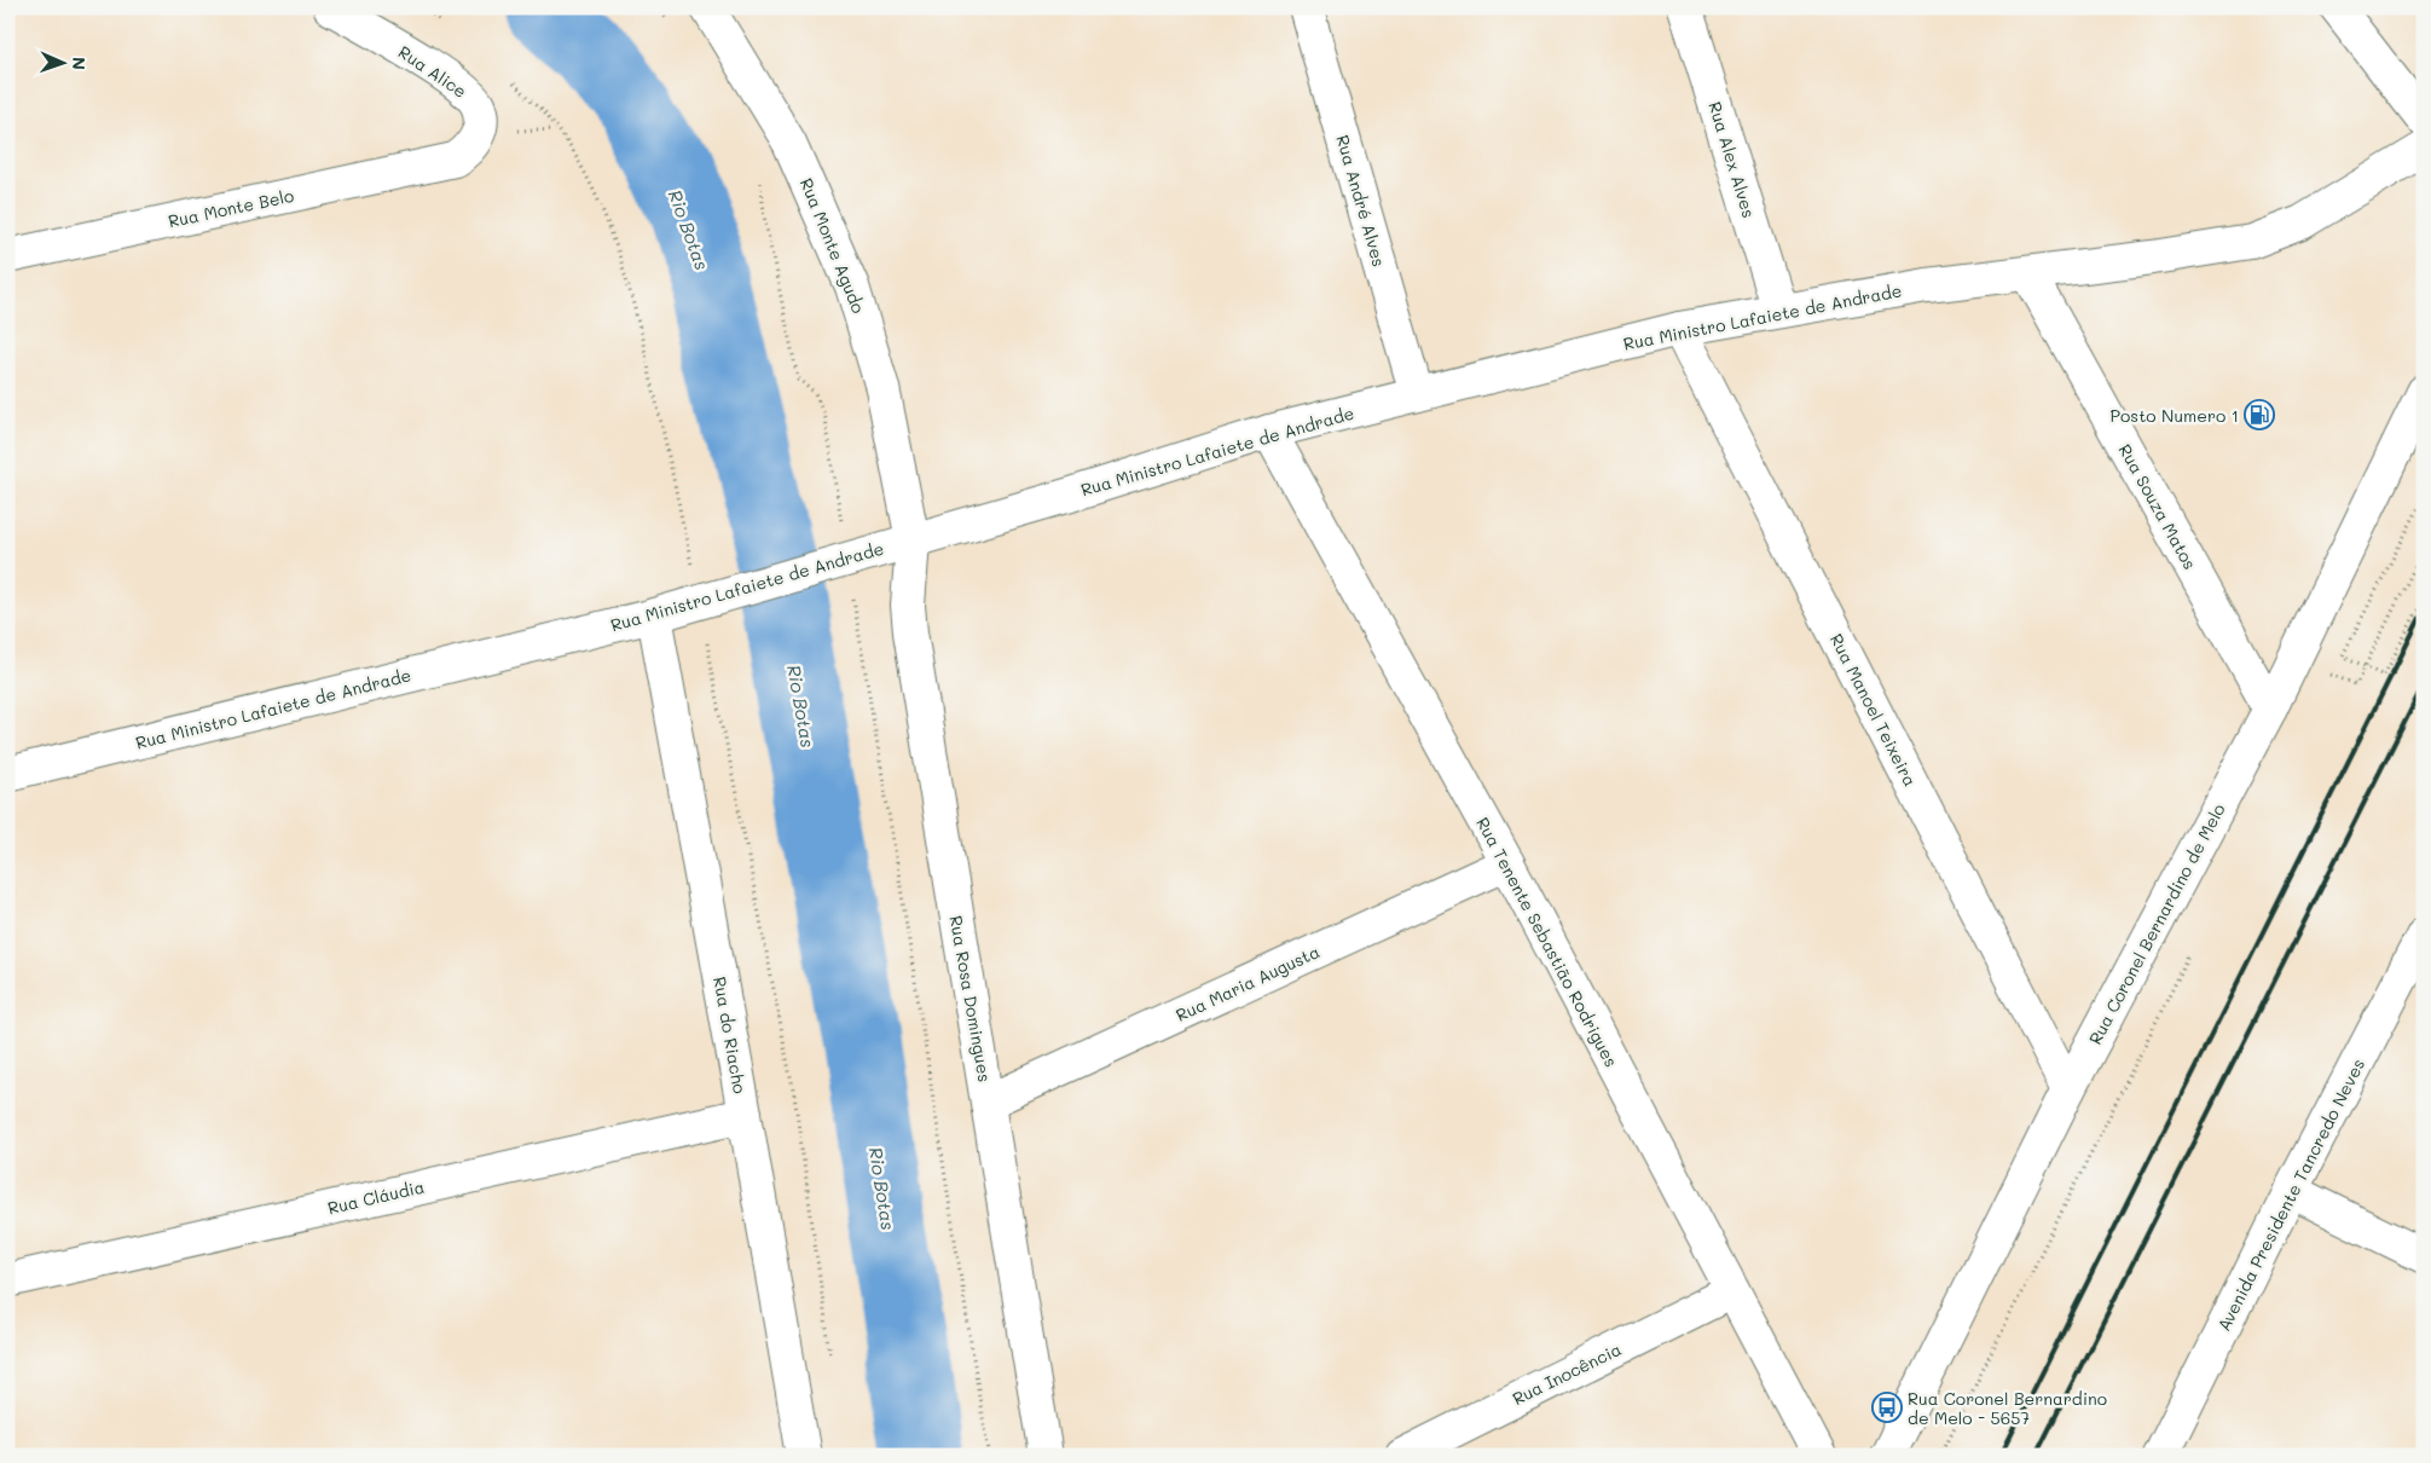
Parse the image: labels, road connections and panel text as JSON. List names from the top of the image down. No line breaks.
{"streets":{"street":["Rua Alice","Rua Alex Alves","Rua André Alves","Rua Monte Belo","Rua Monte Agudo","Rua Ministro Lafaiete de Andrade","Rua Souza Matos","Rua Manoel Teixeira","Rua Coronel Bernardino de Melo","Rua Tenente Sebastião Rodrigues","Rua Maria Augusta","Rua Rosa Domingues","Rua do Riacho","Avenida Presidente Tancredo Neves","Rua Cláudia","Rua Inocência"]},"crossings":[["Rua Alice","Rua Monte Belo"],["Rua Alex Alves","Rua Ministro Lafaiete de Andrade"],["Rua André Alves","Rua Ministro Lafaiete de Andrade"],["Rua Monte Agudo","Rua Ministro Lafaiete de Andrade"],["Rua Monte Agudo","Rua Rosa Domingues"],["Rua Ministro Lafaiete de Andrade","Rua Souza Matos"],["Rua Ministro Lafaiete de Andrade","Rua Manoel Teixeira"],["Rua Ministro Lafaiete de Andrade","Rua Tenente Sebastião Rodrigues"],["Rua Ministro Lafaiete de Andrade","Rua Rosa Domingues"],["Rua Ministro Lafaiete de Andrade","Rua do Riacho"],["Rua Souza Matos","Rua Coronel Bernardino de Melo"],["Rua Manoel Teixeira","Rua Coronel Bernardino de Melo"],["Rua Tenente Sebastião Rodrigues","Rua Maria Augusta"],["Rua Tenente Sebastião Rodrigues","Rua Inocência"],["Rua Maria Augusta","Rua Rosa Domingues"],["Rua do Riacho","Rua Cláudia"]],"water":["Rio Botas"],"places":{"fuel station":["Posto Numero 1"],"bus stop":["Rua Coronel Bernardino de Melo - 5657"]},"north":"right"}
